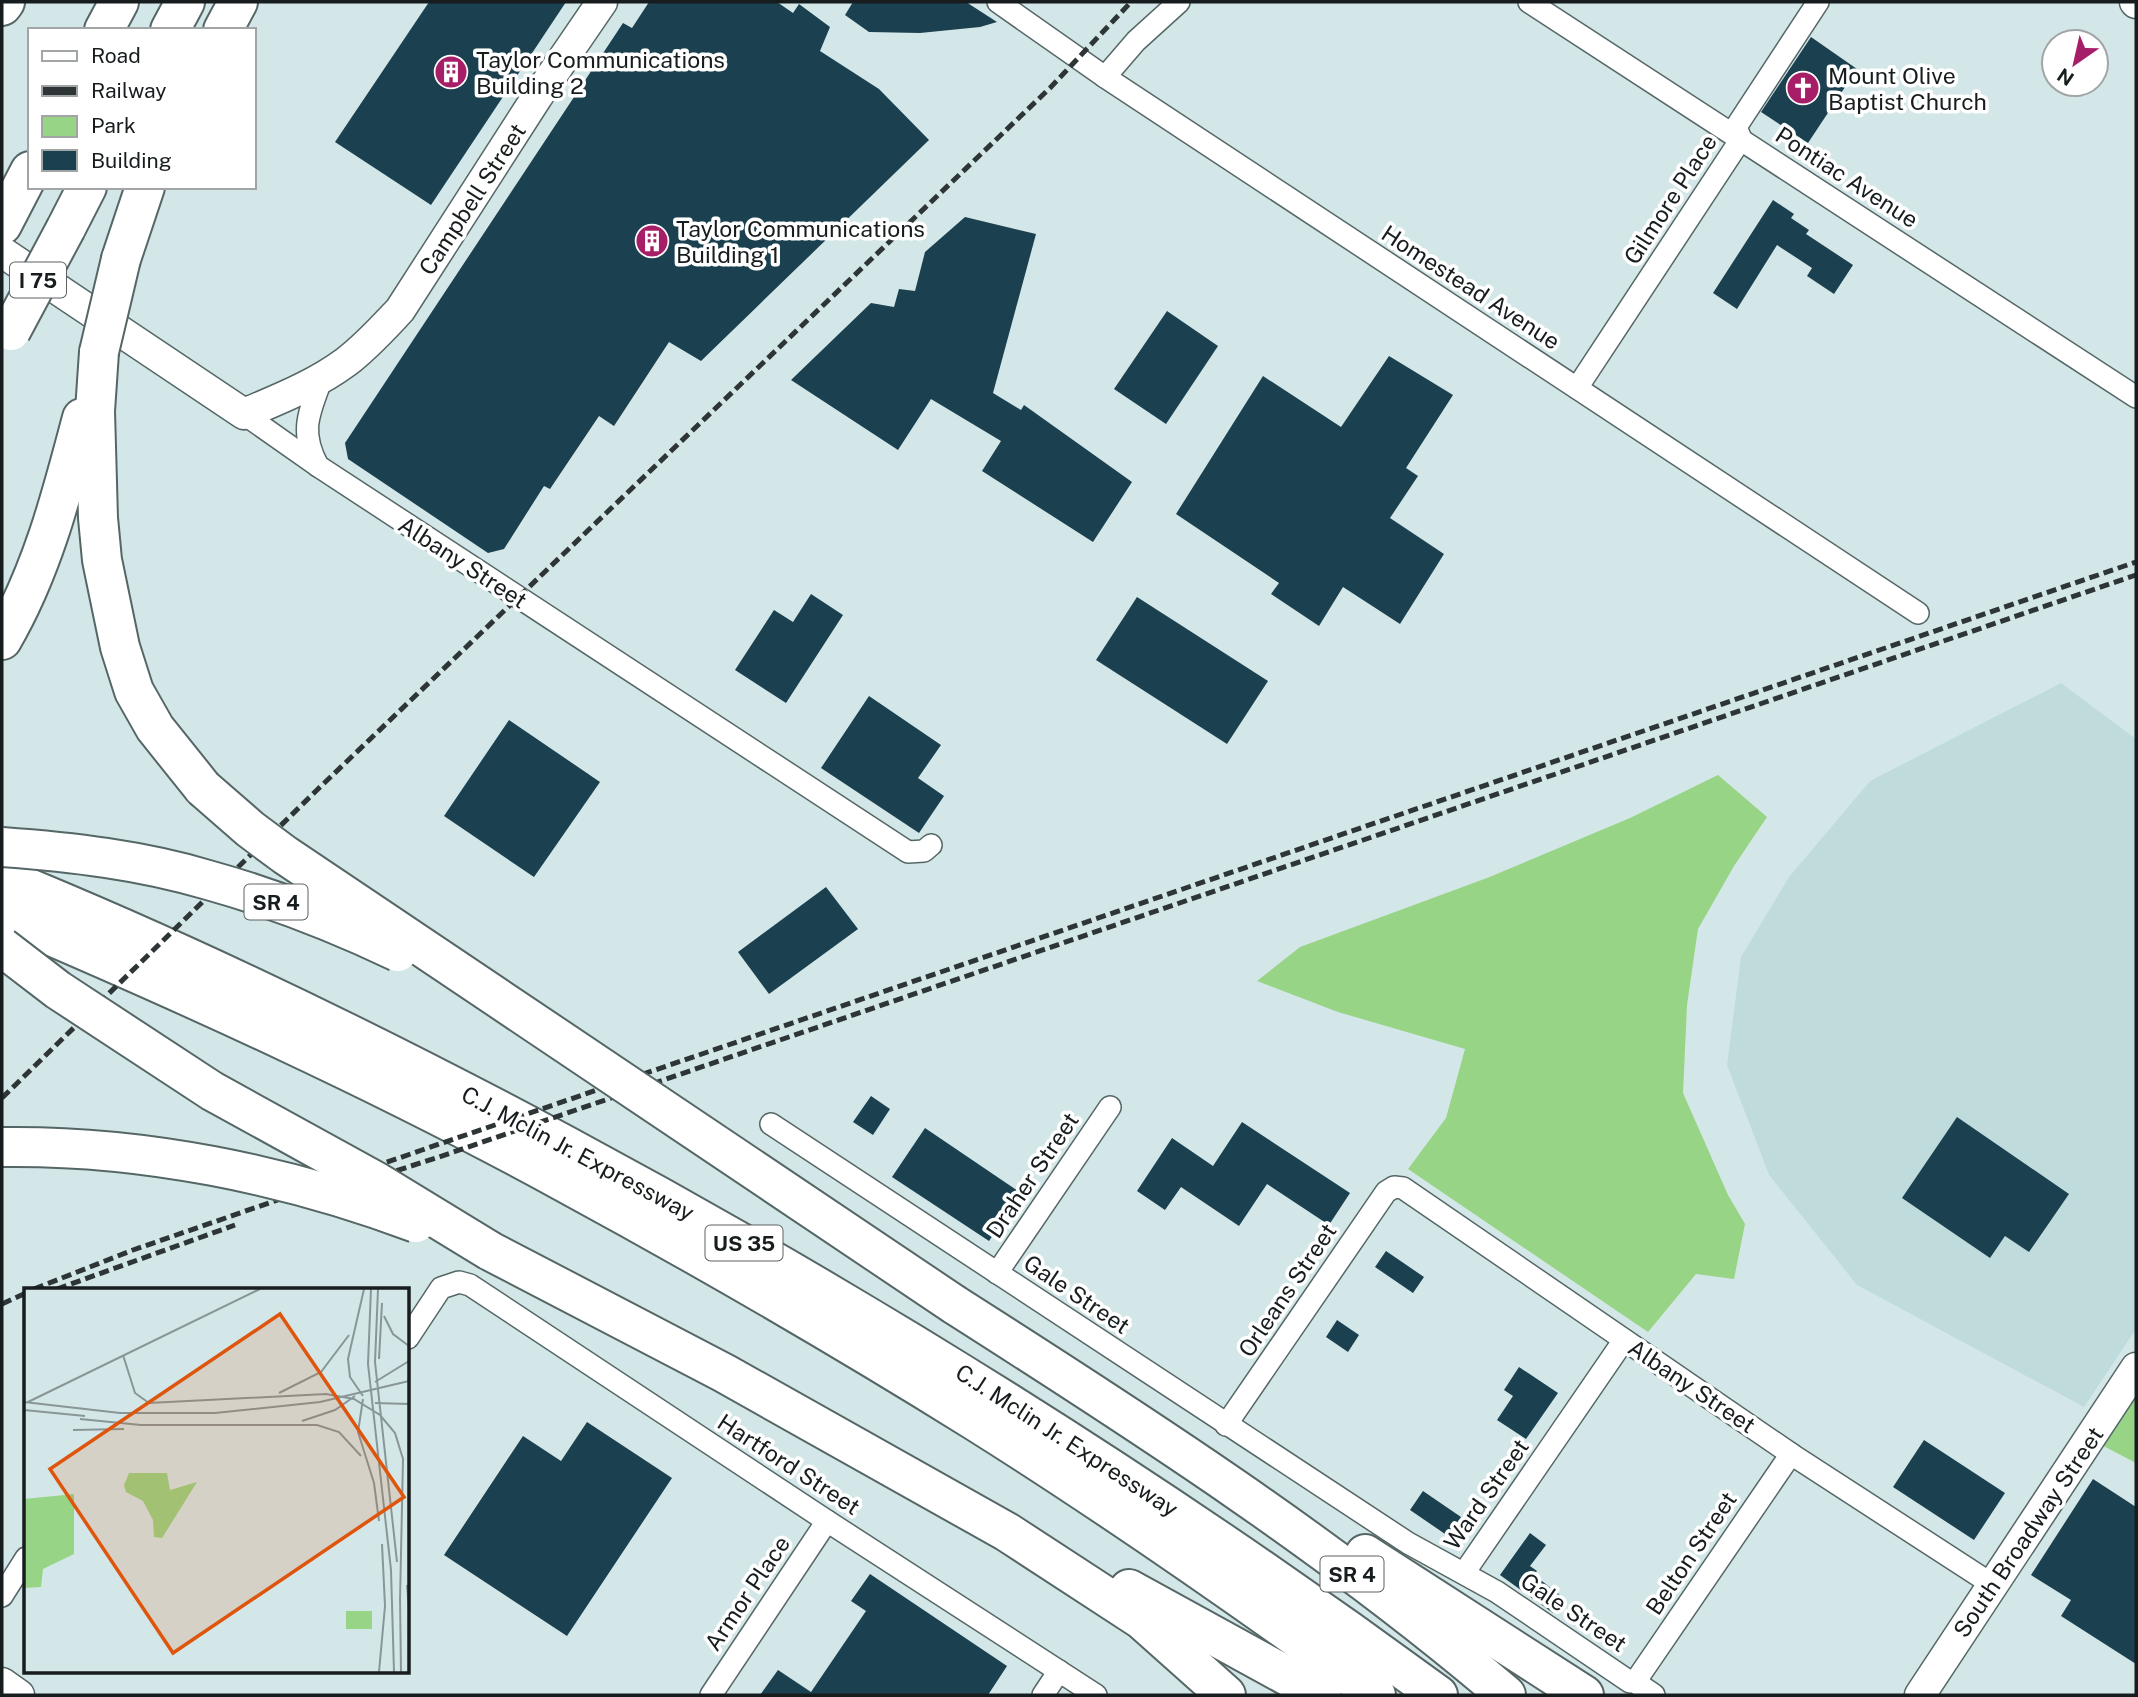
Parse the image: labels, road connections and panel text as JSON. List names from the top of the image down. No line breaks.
{"streets":{"highway":["I 75","SR 4","C.J. Mclin Jr. Expressway","US 35"],"street":["Pontiac Avenue","Campbell Street","Gilmore Place","Homestead Avenue","Albany Street","Draher Street","Orleans Street","Gale Street","Hartford Street","Ward Street","South Broadway Street","Belton Street","Armor Place"]},"crossings":[["Pontiac Avenue","Gilmore Place"],["Campbell Street","Albany Street"],["Gilmore Place","Homestead Avenue"],["Albany Street","Orleans Street"],["Albany Street","Ward Street"],["Albany Street","South Broadway Street"],["Albany Street","Belton Street"],["Draher Street","Gale Street"],["Orleans Street","Gale Street"],["Gale Street","Ward Street"],["Gale Street","Belton Street"],["Hartford Street","Armor Place"]],"places":{"building":["Taylor Communications Building 2","Taylor Communications Building 1"],"church":["Mount Olive Baptist Church"]},"legend":["Road","Railway","Park","Building"],"north":"bottom left"}
